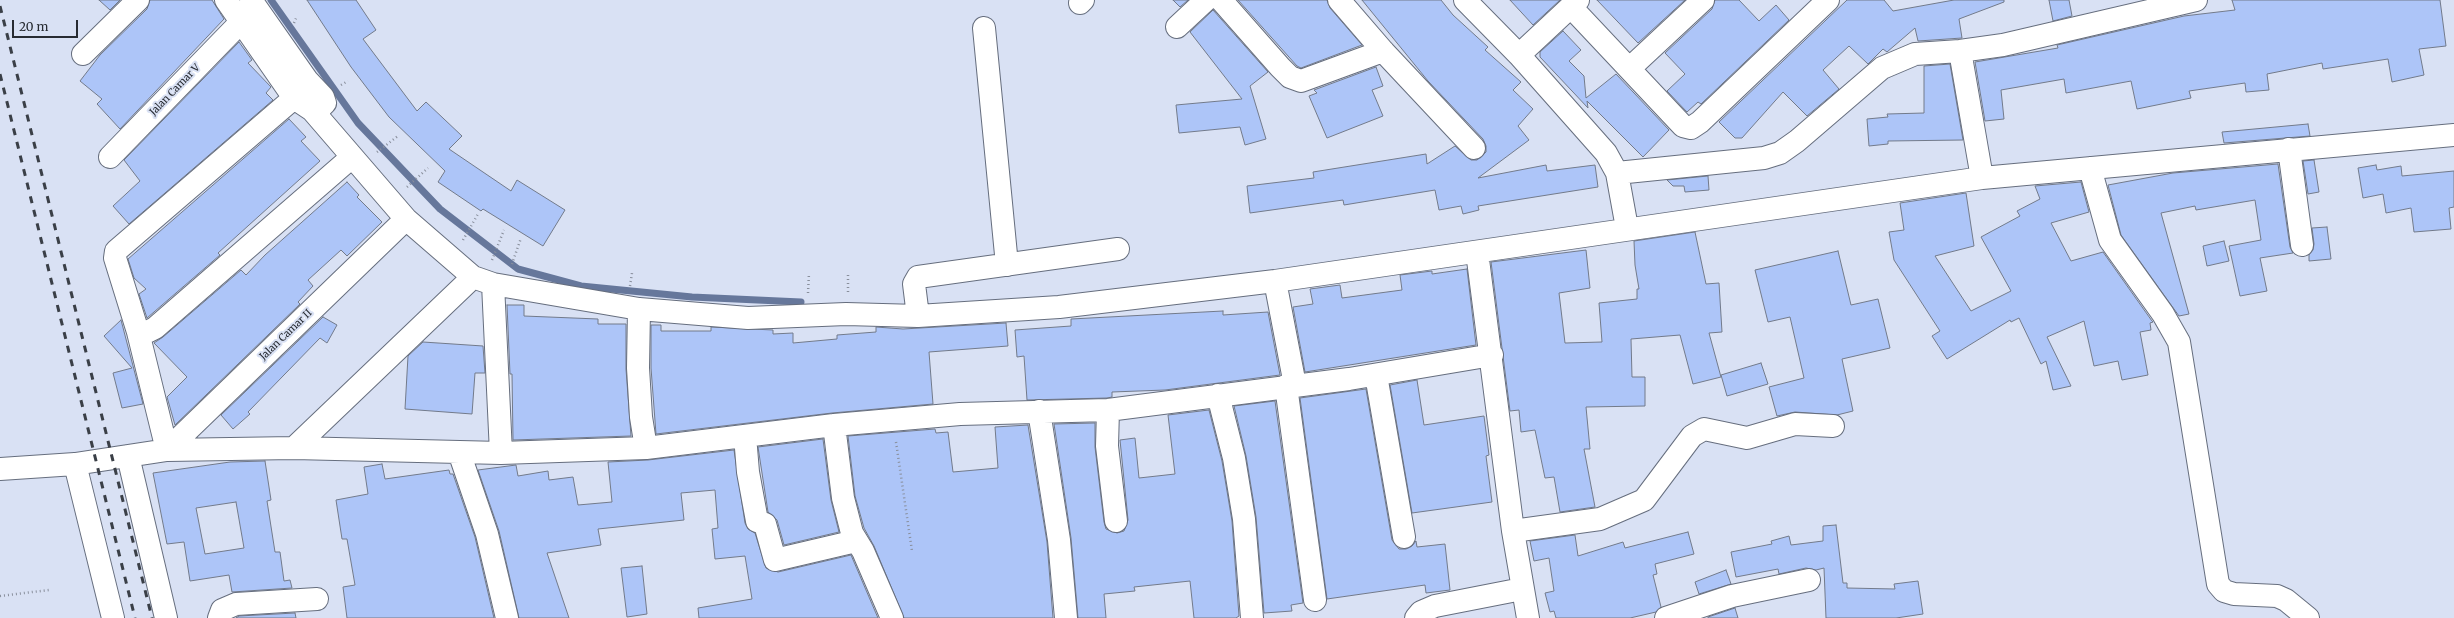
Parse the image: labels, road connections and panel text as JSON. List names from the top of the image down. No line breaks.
{"streets":{"street":["Jalan Camar V","Jalan Camar II"]},"scale_bar":"20 m"}
